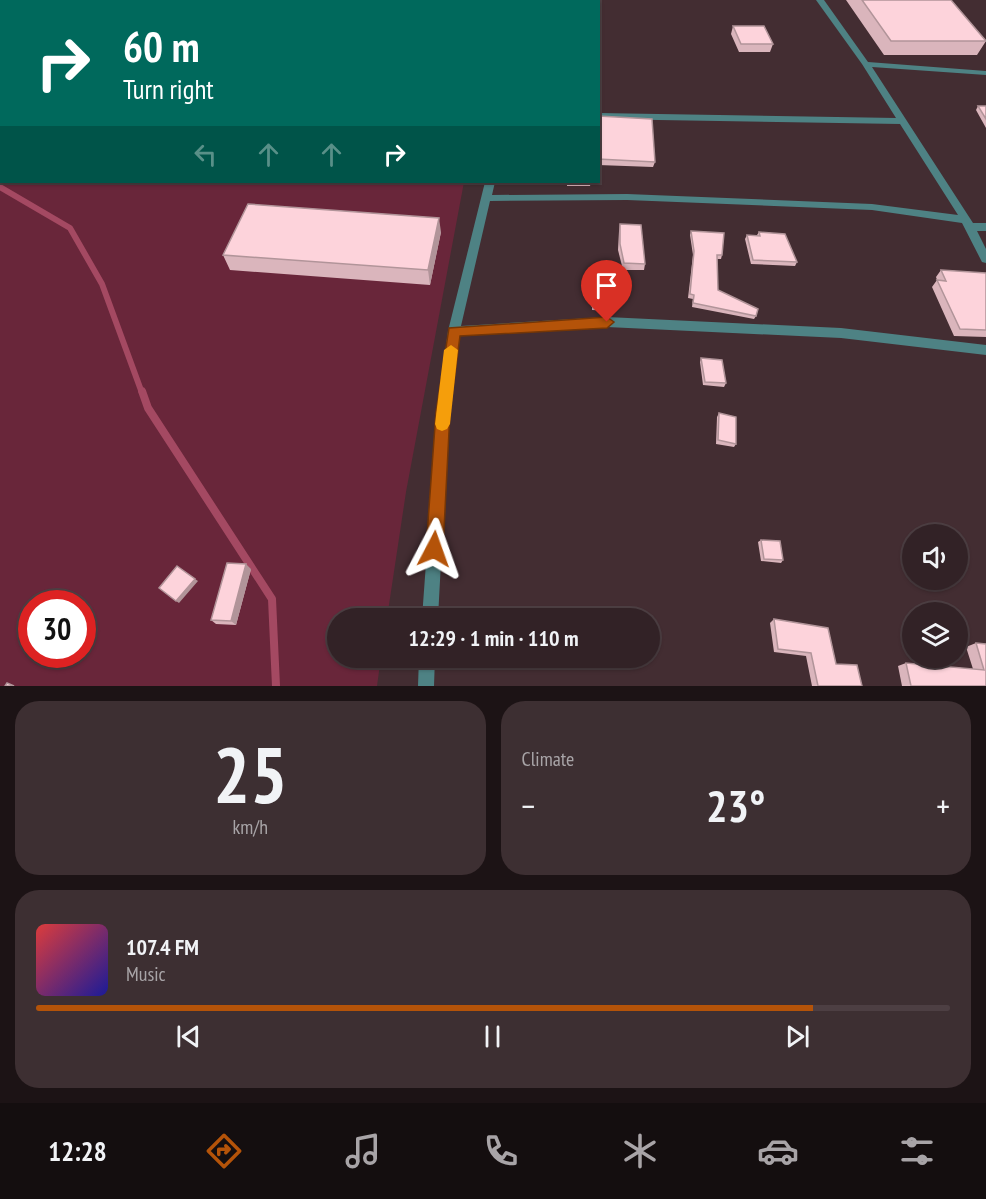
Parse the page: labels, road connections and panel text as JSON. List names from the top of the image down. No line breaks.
{"page":{"turn":["60 m","Turn right"],"limit":"30","trip":"12:29 · 1 min · 110 m","tile":[["25","km/h"],"Climate"],"heat":["−","23°","+"],"song":["107.4 FM","Music"],"tabs":"12:28"}}
